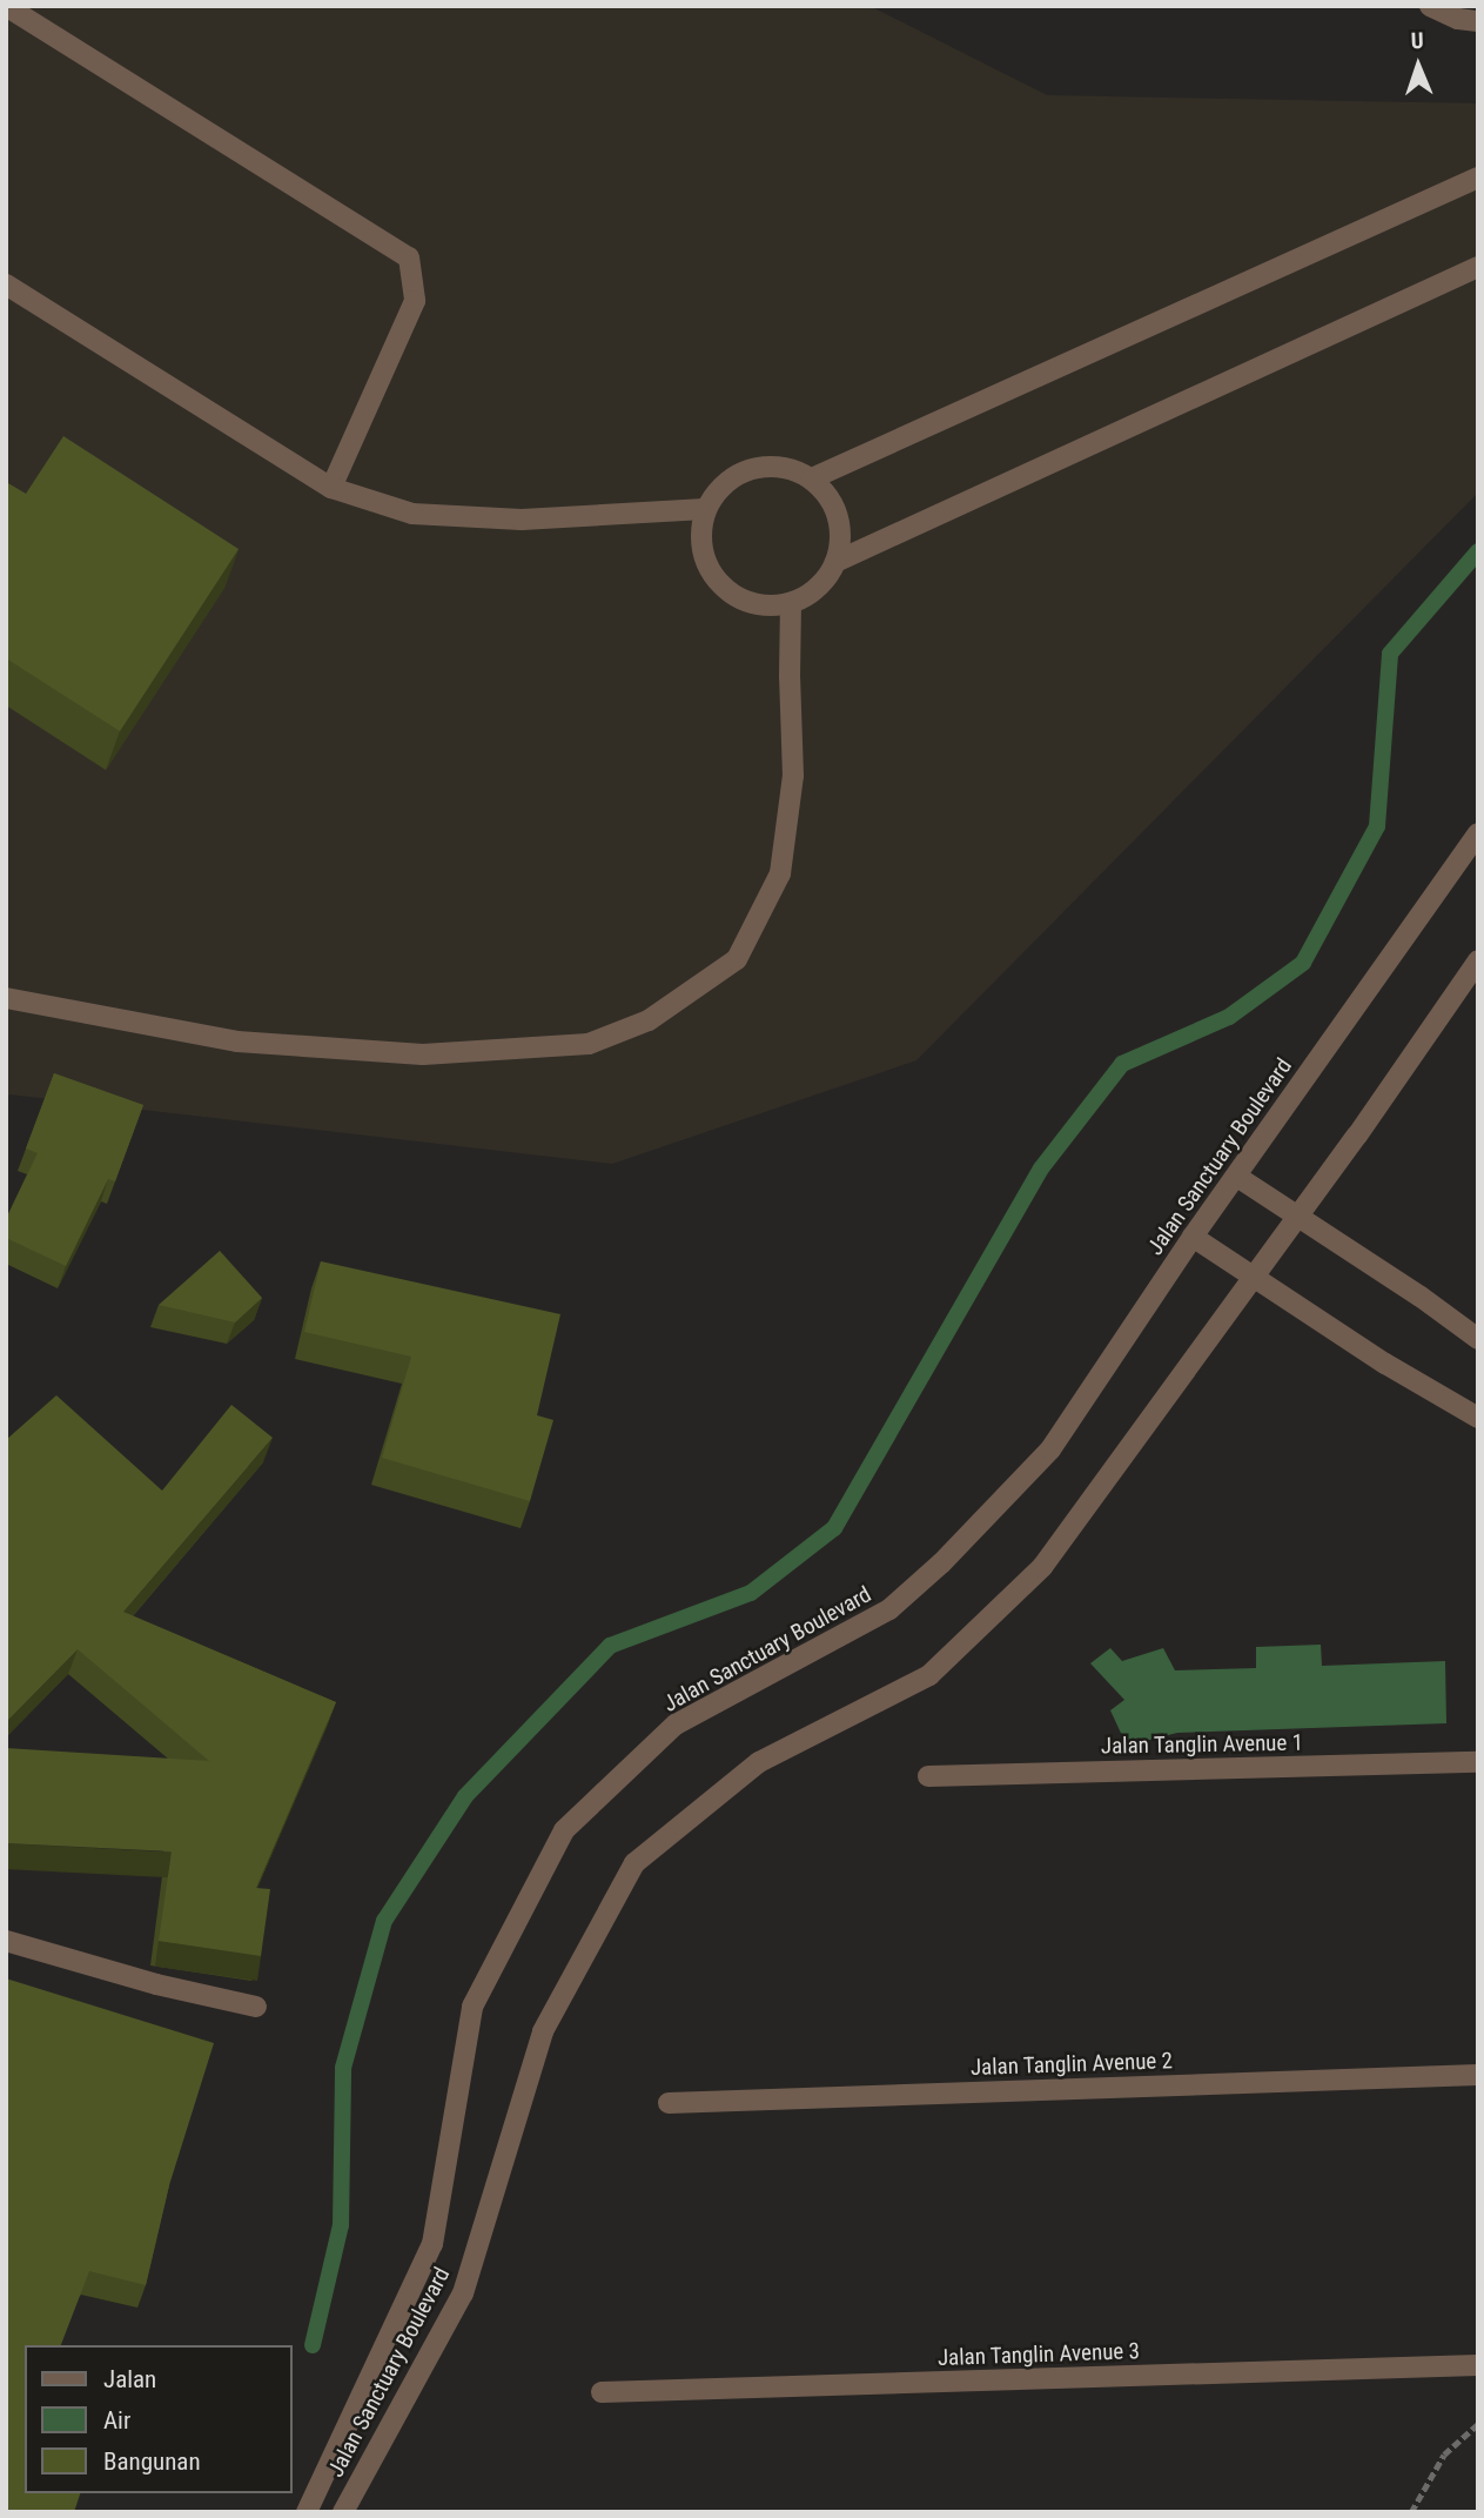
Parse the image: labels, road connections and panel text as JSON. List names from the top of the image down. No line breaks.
{"streets":{"street":["Jalan Sanctuary Boulevard","Jalan Tanglin Avenue 1","Jalan Tanglin Avenue 2","Jalan Tanglin Avenue 3"]},"legend":["Jalan","Air","Bangunan"],"north":"top"}
